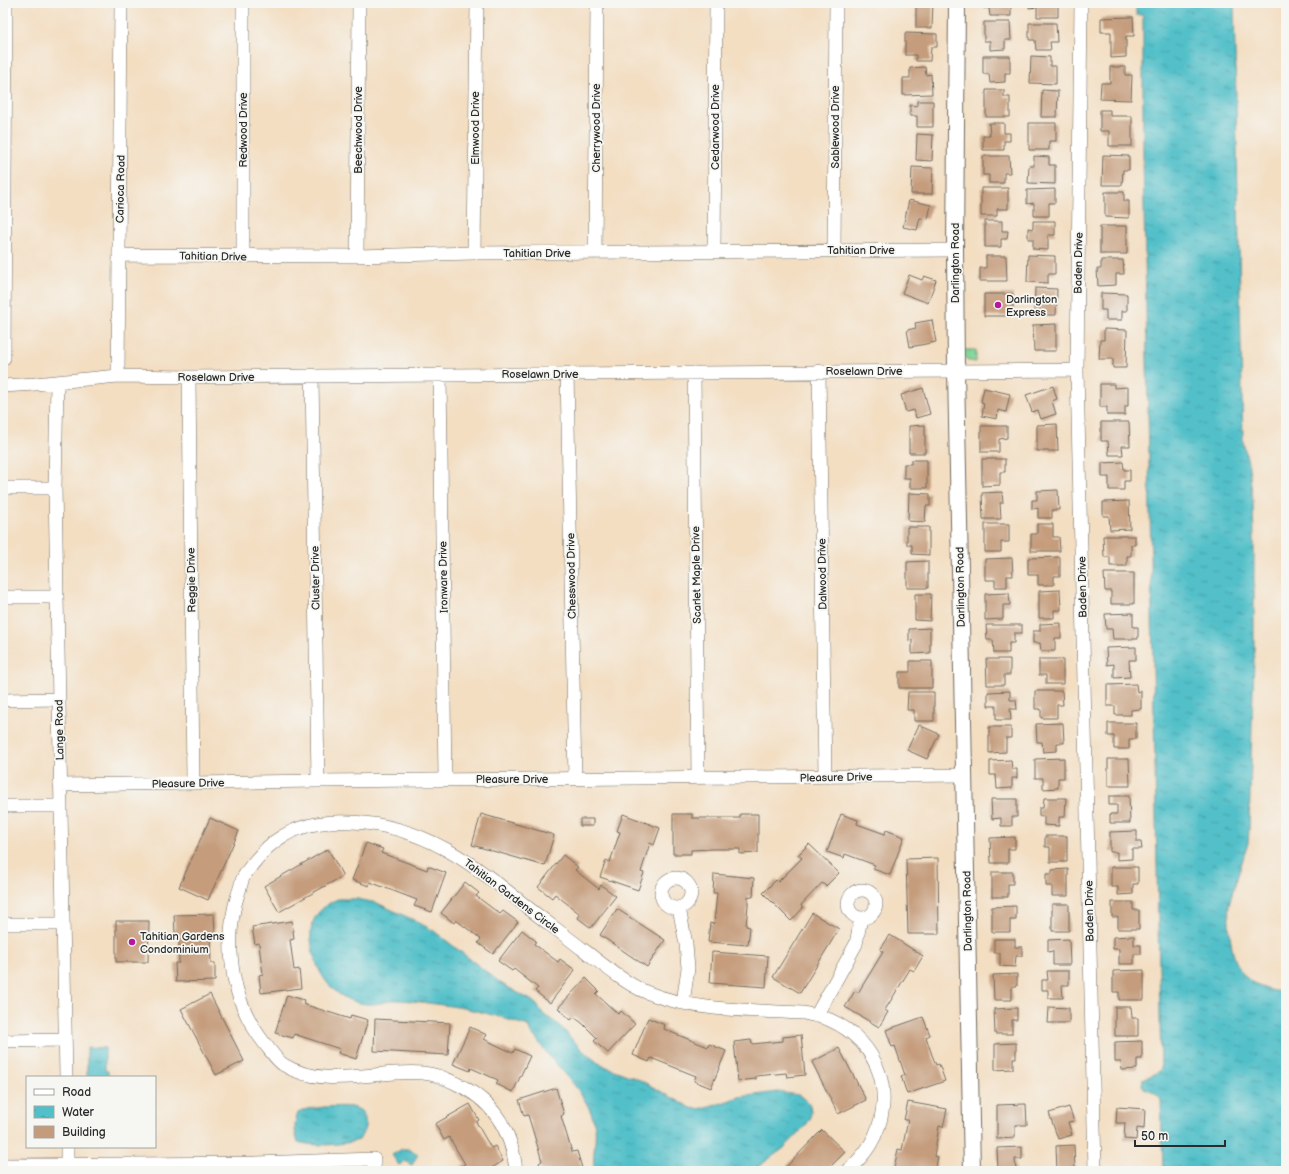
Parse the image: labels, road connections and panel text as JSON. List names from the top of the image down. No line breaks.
{"streets":{"street":["Cedarwood Drive","Sablewood Drive","Elmwood Drive","Cherrywood Drive","Redwood Drive","Beechwood Drive","Carioca Road","Tahitian Drive","Darlington Road","Baden Drive","Roselawn Drive","Dalwood Drive","Scarlet Maple Drive","Chesswood Drive","Ironware Drive","Cluster Drive","Reggie Drive","Lange Road","Pleasure Drive","Tahitian Gardens Circle"]},"crossings":[["Cedarwood Drive","Tahitian Drive"],["Sablewood Drive","Tahitian Drive"],["Elmwood Drive","Tahitian Drive"],["Cherrywood Drive","Tahitian Drive"],["Redwood Drive","Tahitian Drive"],["Beechwood Drive","Tahitian Drive"],["Carioca Road","Tahitian Drive"],["Carioca Road","Roselawn Drive"],["Tahitian Drive","Darlington Road"],["Darlington Road","Roselawn Drive"],["Darlington Road","Pleasure Drive"],["Baden Drive","Roselawn Drive"],["Roselawn Drive","Dalwood Drive"],["Roselawn Drive","Scarlet Maple Drive"],["Roselawn Drive","Chesswood Drive"],["Roselawn Drive","Ironware Drive"],["Roselawn Drive","Cluster Drive"],["Roselawn Drive","Reggie Drive"],["Roselawn Drive","Lange Road"],["Dalwood Drive","Pleasure Drive"],["Scarlet Maple Drive","Pleasure Drive"],["Chesswood Drive","Pleasure Drive"],["Ironware Drive","Pleasure Drive"],["Cluster Drive","Pleasure Drive"],["Reggie Drive","Pleasure Drive"],["Lange Road","Pleasure Drive"]],"places":["Darlington Express","Tahitian Gardens Condominium"],"legend":["Road","Water","Building"],"scale_bar":"50 m"}
